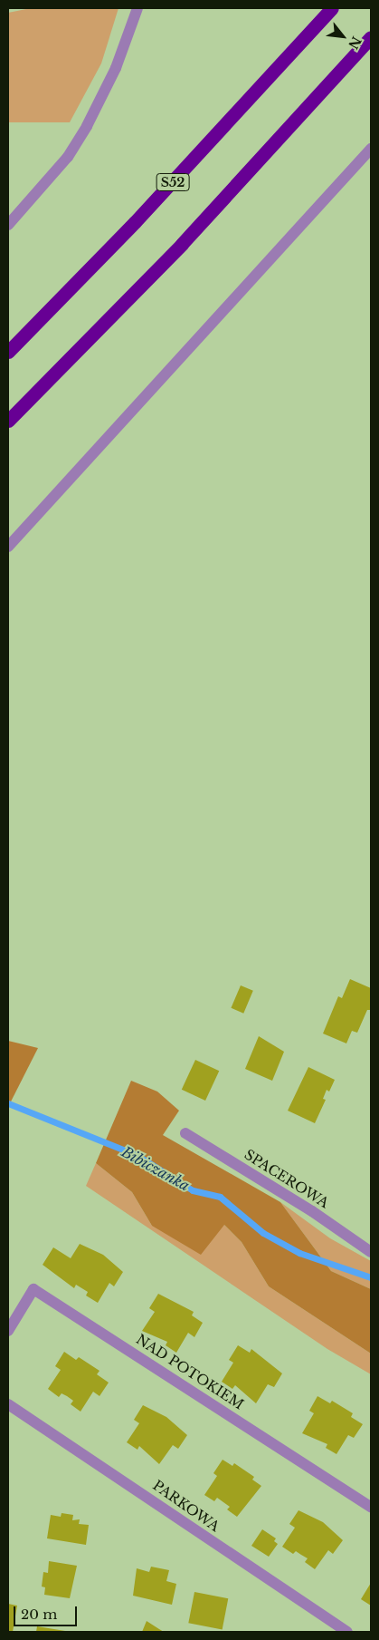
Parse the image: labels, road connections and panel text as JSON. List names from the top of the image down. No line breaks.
{"streets":{"highway":["S52"],"street":["SPACEROWA","NAD POTOKIEM","PARKOWA"]},"water":["Bibiczanka"],"scale_bar":"20 m","north":"bottom right"}
